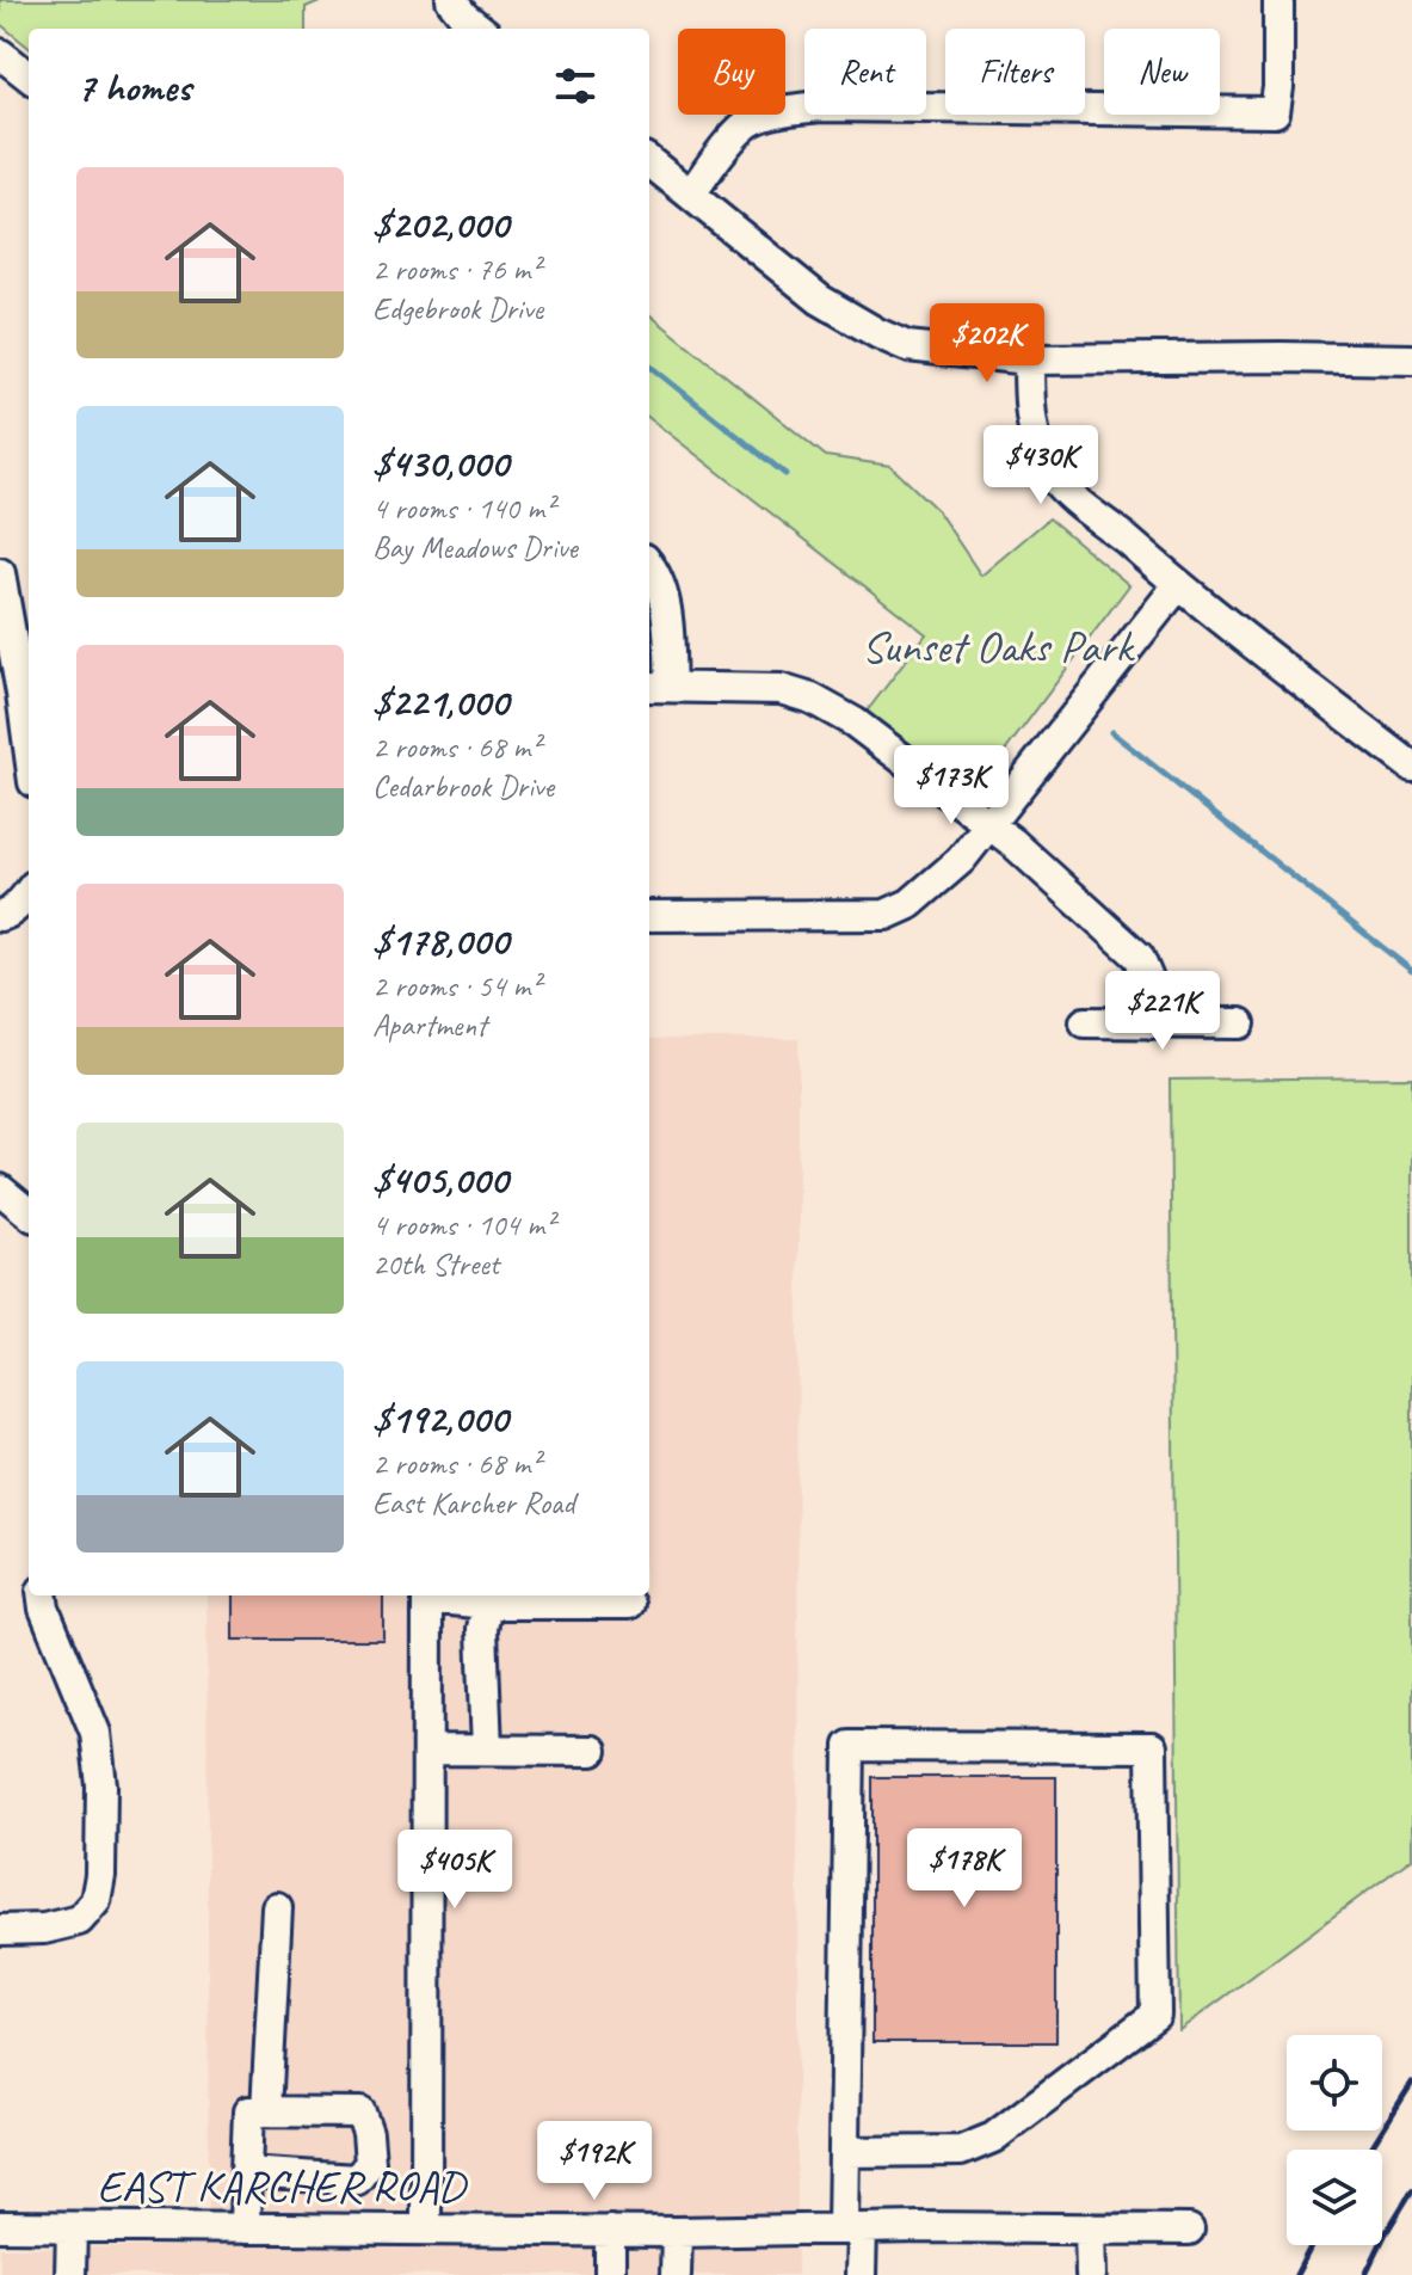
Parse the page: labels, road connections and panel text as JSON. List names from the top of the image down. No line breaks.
{"streets":{"street":["EAST KARCHER ROAD"]},"parks":["Sunset Oaks Park"],"page":{"chip":["Buy","Rent","Filters","New"],"heading":"7 homes","list":[{"name":"$202,000","note":"2 rooms · 76 m² · Edgebrook Drive"},{"name":"$430,000","note":"4 rooms · 140 m² · Bay Meadows Drive"},{"name":"$221,000","note":"2 rooms · 68 m² · Cedarbrook Drive"},{"name":"$178,000","note":"2 rooms · 54 m² · Apartment"},{"name":"$405,000","note":"4 rooms · 104 m² · 20th Street"},{"name":"$192,000","note":"2 rooms · 68 m² · East Karcher Road"}],"price":["$202K","$430K","$173K","$221K","$178K","$405K","$192K"]}}
